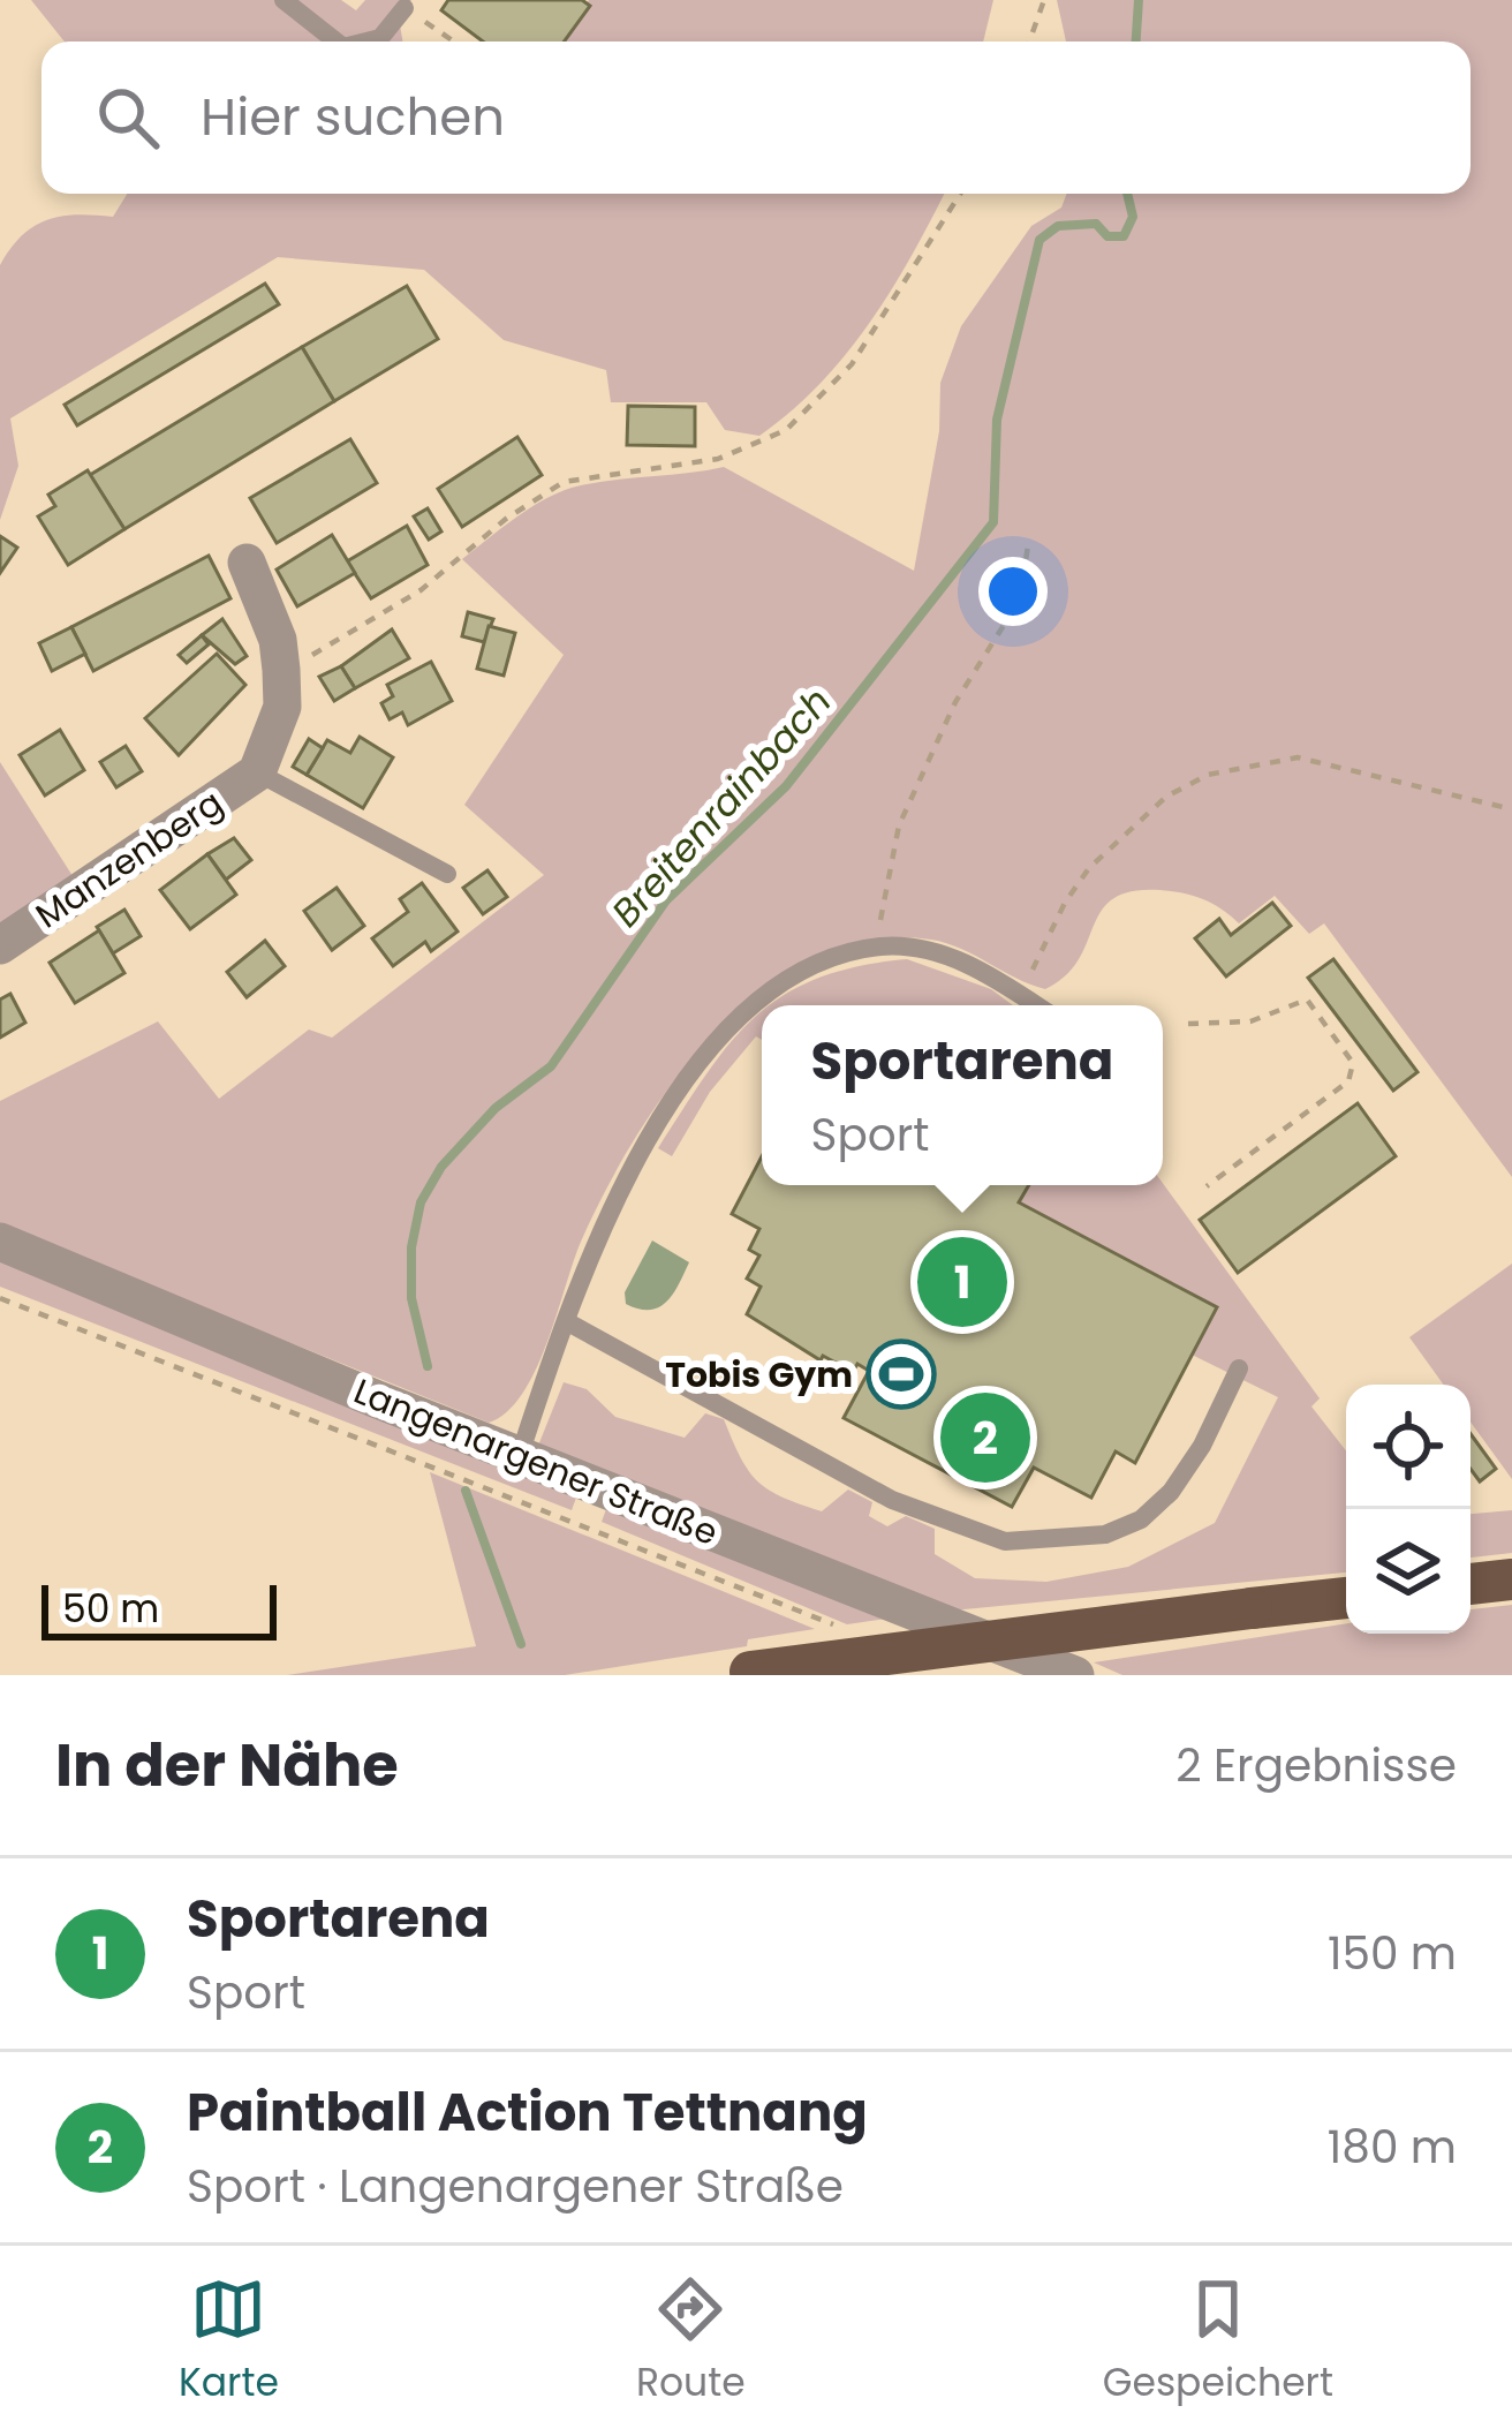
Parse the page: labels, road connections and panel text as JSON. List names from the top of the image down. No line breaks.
{"streets":{"street":["Manzenberg","Langenargener Straße"]},"water":["Breitenrainbach"],"places":{"sports":["Tobis Gym"]},"scale_bar":"50 m","page":{"search":"Hier suchen","popup":["Sportarena","Sport"],"pins":["1","2"],"scale":"50 m","heading":["In der Nähe","2 Ergebnisse"],"list":[{"mark":"1","name":"Sportarena","note":"Sport","value":"150 m"},{"mark":"2","name":"Paintball Action Tettnang","note":"Sport · Langenargener Straße","value":"180 m"}],"nav":["Karte","Route","Gespeichert"]}}
